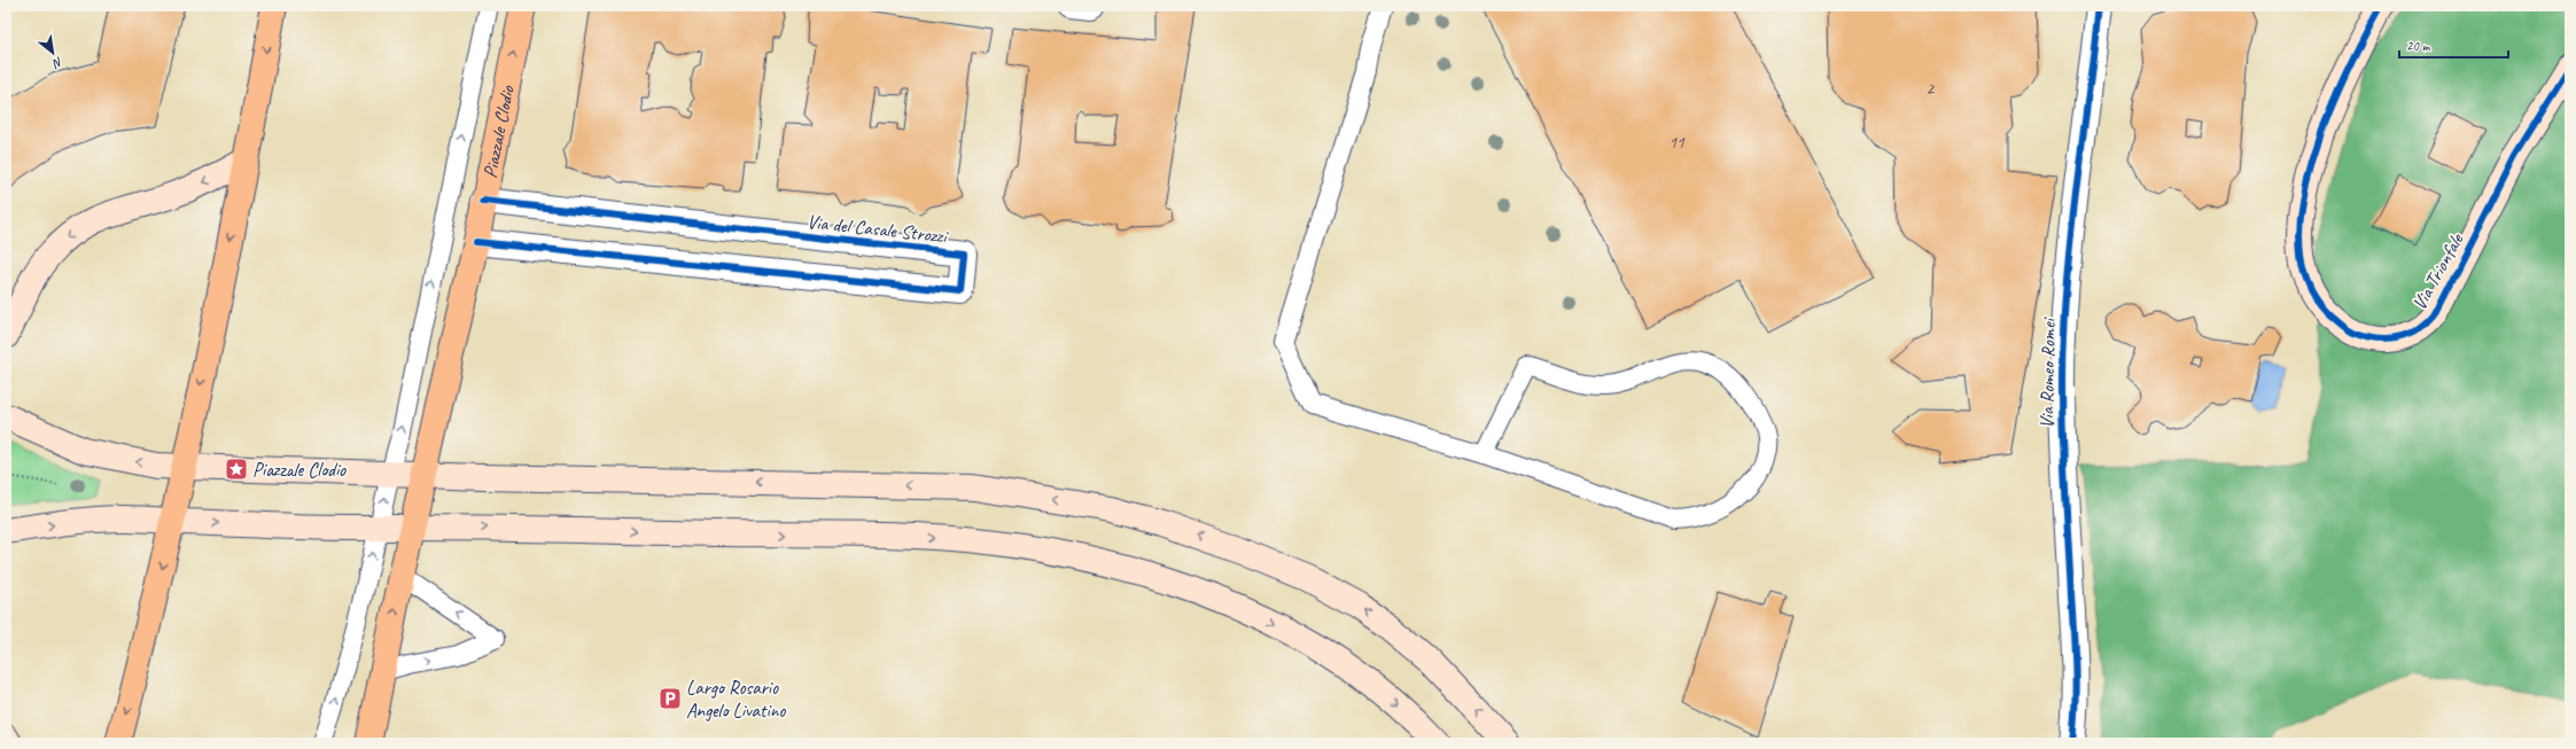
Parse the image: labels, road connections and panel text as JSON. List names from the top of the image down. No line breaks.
{"streets":{"main road":["Piazzale Clodio","Via Trionfale"],"street":["Via del Casale Strozzi","Via Romeo Romei"]},"crossings":[["Piazzale Clodio","Via del Casale Strozzi"]],"one_way":["Piazzale Clodio"],"places":{"place":["Piazzale Clodio"],"parking":["Largo Rosario Angelo Livatino"]},"house_numbers":["2","11"],"scale_bar":"20 m","north":"bottom right"}
